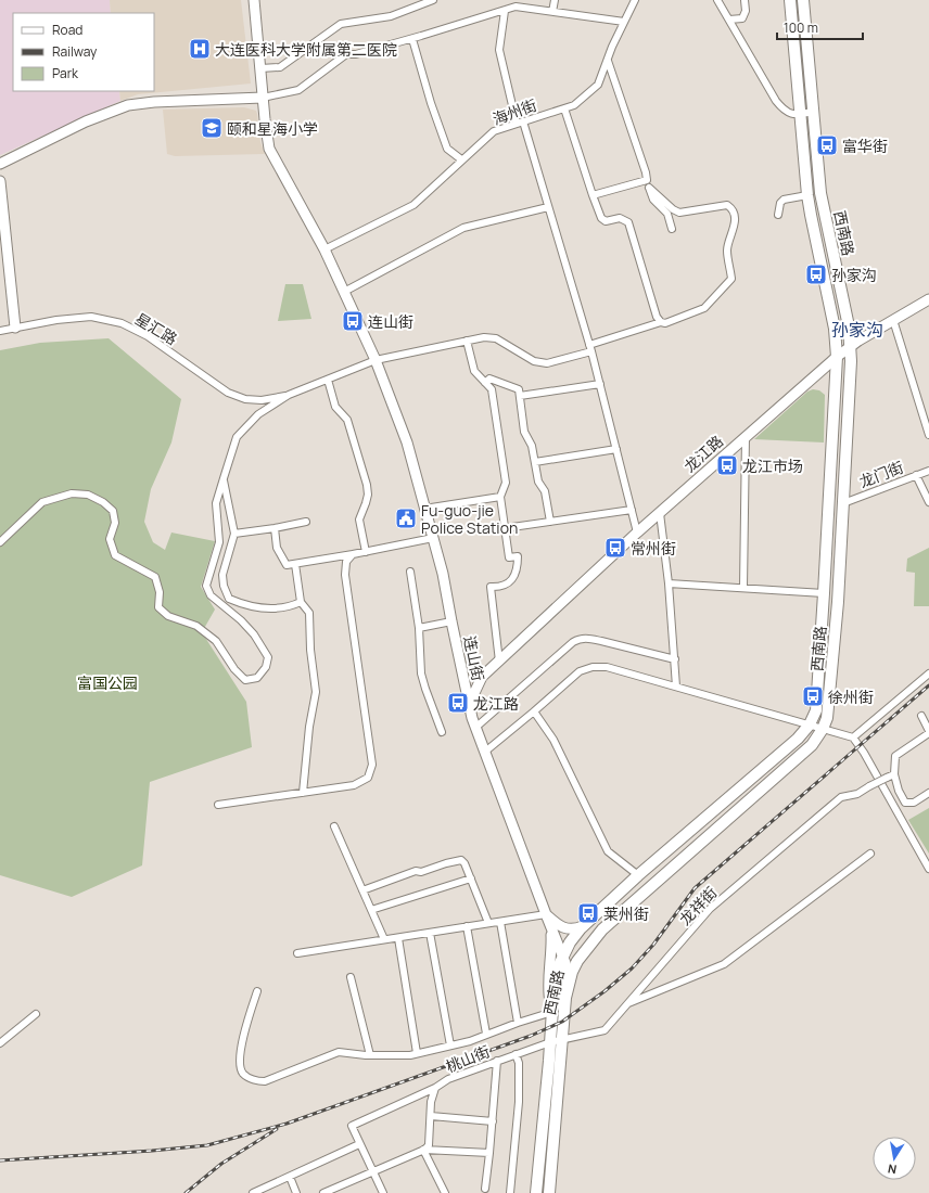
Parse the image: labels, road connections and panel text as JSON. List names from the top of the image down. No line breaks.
{"streets":{"main road":["西南路"],"street":["海州街","星汇路","龙江路","龙门街","连山街","龙祥街","桃山街"]},"crossings":[["海州街","连山街"],["西南路","龙江路"],["西南路","龙门街"],["西南路","连山街"],["西南路","龙祥街"],["西南路","桃山街"],["龙江路","连山街"],["龙祥街","桃山街"]],"districts":["孙家沟"],"parks":["富国公园"],"places":{"hospital":["大连医科大学附属第二医院"],"school or university":["颐和星海小学"],"bus stop":["富华街","孙家沟","连山街","龙江市场","常州街","徐州街","龙江路","莱州街"],"public building":["Fu-guo-jie Police Station"]},"legend":["Road","Railway","Park"],"scale_bar":"100 m","north":"bottom"}
